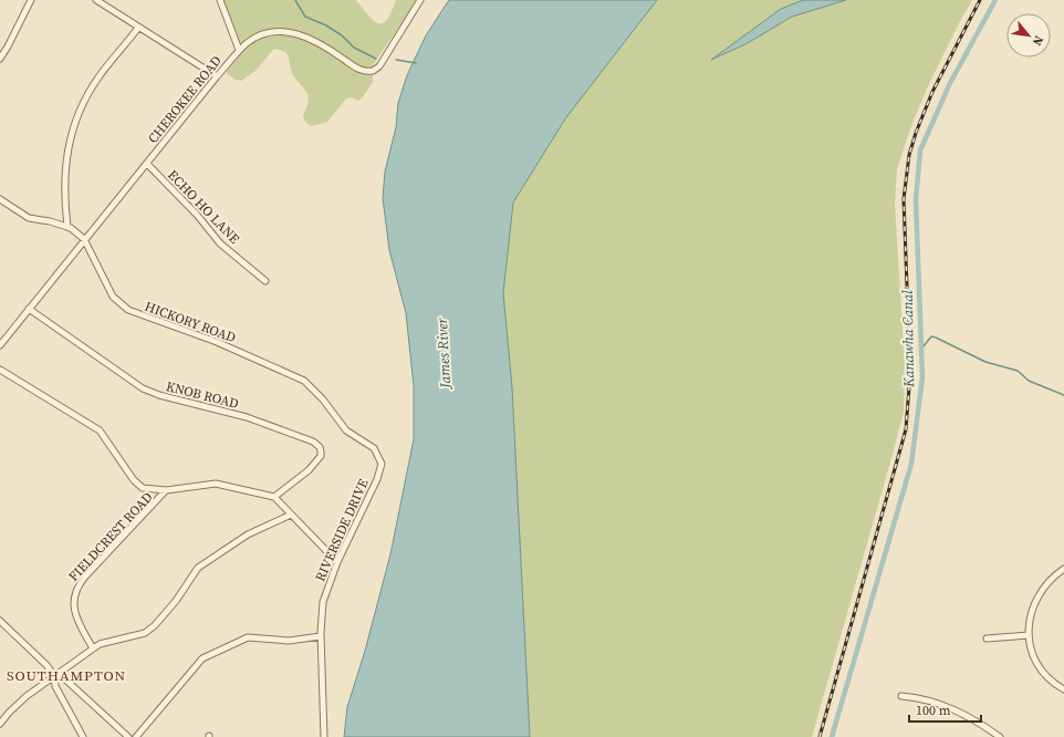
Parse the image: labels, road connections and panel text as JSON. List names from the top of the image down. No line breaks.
{"streets":{"street":["CHEROKEE ROAD","ECHO HO LANE","HICKORY ROAD","KNOB ROAD","RIVERSIDE DRIVE","FIELDCREST ROAD"]},"crossings":[["CHEROKEE ROAD","ECHO HO LANE"],["CHEROKEE ROAD","HICKORY ROAD"],["CHEROKEE ROAD","KNOB ROAD"],["HICKORY ROAD","RIVERSIDE DRIVE"]],"districts":["SOUTHAMPTON"],"water":["Kanawha Canal","James River"],"scale_bar":"100 m","north":"bottom right"}
